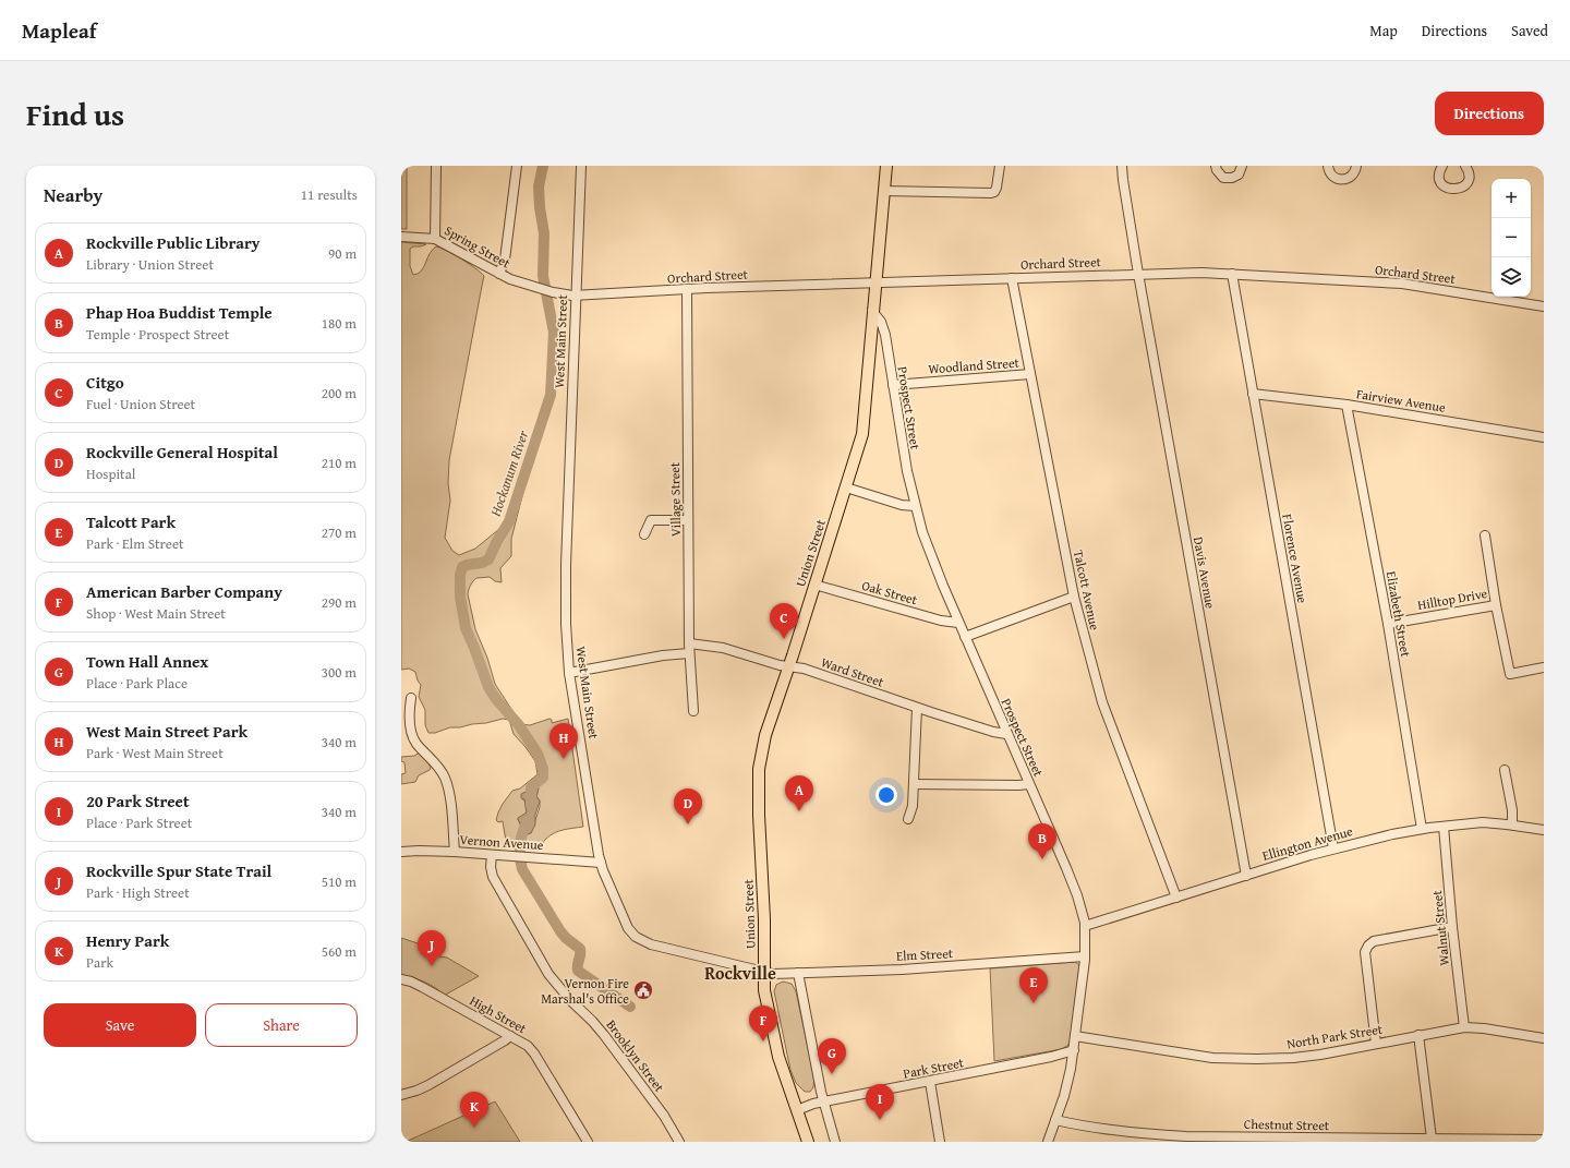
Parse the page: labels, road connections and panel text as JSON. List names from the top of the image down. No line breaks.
{"streets":{"main road":["Union Street"],"street":["Spring Street","Orchard Street","West Main Street","Woodland Street","Fairview Avenue","Prospect Street","Village Street","Florence Avenue","Davis Avenue","Talcott Avenue","Oak Street","Hilltop Drive","Elizabeth Street","Ward Street","Vernon Avenue","Ellington Avenue","Walnut Street","Elm Street","High Street","North Park Street","Brooklyn Street","Park Street","Chestnut Street"]},"crossings":[["Spring Street","Orchard Street"],["Spring Street","West Main Street"],["Orchard Street","West Main Street"],["Orchard Street","Village Street"],["Orchard Street","Union Street"],["Orchard Street","Florence Avenue"],["Orchard Street","Davis Avenue"],["Orchard Street","Talcott Avenue"],["West Main Street","Union Street"],["West Main Street","Ward Street"],["West Main Street","Vernon Avenue"],["West Main Street","Elm Street"],["Woodland Street","Prospect Street"],["Woodland Street","Talcott Avenue"],["Fairview Avenue","Florence Avenue"],["Fairview Avenue","Elizabeth Street"],["Prospect Street","Union Street"],["Prospect Street","Oak Street"],["Prospect Street","Ward Street"],["Prospect Street","Ellington Avenue"],["Prospect Street","Elm Street"],["Prospect Street","North Park Street"],["Prospect Street","Park Street"],["Prospect Street","Chestnut Street"],["Village Street","Ward Street"],["Union Street","Oak Street"],["Union Street","Ward Street"],["Union Street","Elm Street"],["Florence Avenue","Ellington Avenue"],["Davis Avenue","Ellington Avenue"],["Talcott Avenue","Ellington Avenue"],["Hilltop Drive","Elizabeth Street"],["Elizabeth Street","Ellington Avenue"],["Vernon Avenue","Brooklyn Street"],["Ellington Avenue","Walnut Street"],["Walnut Street","North Park Street"]],"districts":["Rockville"],"water":["Hockanum River"],"places":{"public building":["Vernon Fire Marshal's Office"]},"page":{"header":"Mapleaf","nav":["Map","Directions","Saved"],"title":"Find us","buttons":["Directions",["Save","Share"]],"heading":["Nearby","11 results"],"map_buttons":["+","−"],"list":[{"mark":"A","name":"Rockville Public Library","note":"Library · Union Street","value":"90 m"},{"mark":"B","name":"Phap Hoa Buddist Temple","note":"Temple · Prospect Street","value":"180 m"},{"mark":"C","name":"Citgo","note":"Fuel · Union Street","value":"200 m"},{"mark":"D","name":"Rockville General Hospital","note":"Hospital","value":"210 m"},{"mark":"E","name":"Talcott Park","note":"Park · Elm Street","value":"270 m"},{"mark":"F","name":"American Barber Company","note":"Shop · West Main Street","value":"290 m"},{"mark":"G","name":"Town Hall Annex","note":"Place · Park Place","value":"300 m"},{"mark":"H","name":"West Main Street Park","note":"Park · West Main Street","value":"340 m"},{"mark":"I","name":"20 Park Street","note":"Place · Park Street","value":"340 m"},{"mark":"J","name":"Rockville Spur State Trail","note":"Park · High Street","value":"510 m"},{"mark":"K","name":"Henry Park","note":"Park","value":"560 m"}],"pins":["C","H","A","D","B","J","E","F","G","I","K"]}}
